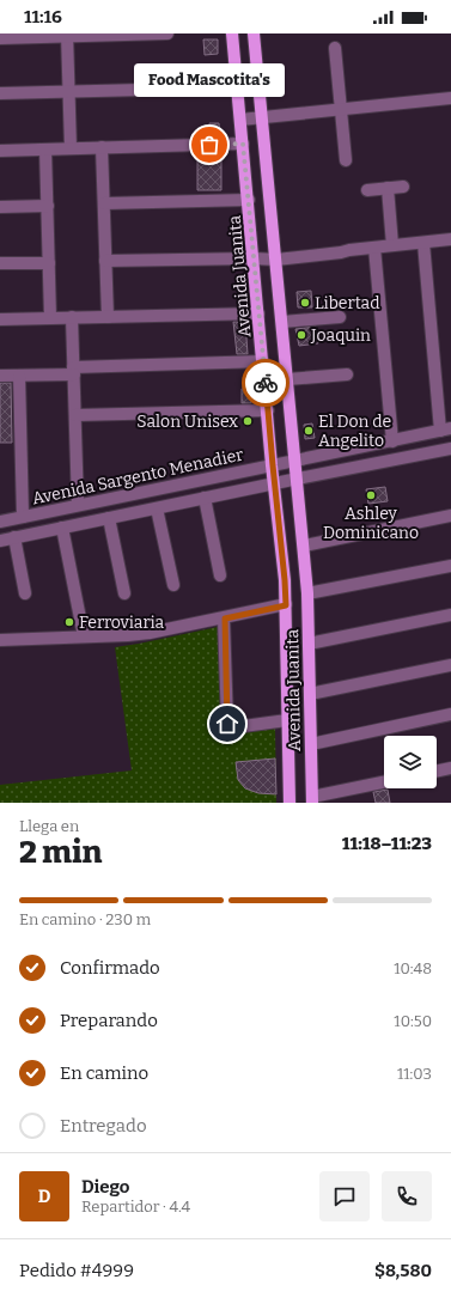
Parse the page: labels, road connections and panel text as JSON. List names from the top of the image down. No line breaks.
{"streets":{"main road":["Avenida Juanita"],"street":["Avenida Sargento Menadier"]},"crossings":[["Avenida Juanita","Avenida Sargento Menadier"]],"places":["Food Mascotita's","Libertad","Joaquin","Salon Unisex","El Don de Angelito","Ashley Dominicano","Ferroviaria"],"page":{"status":"11:16","bubble":"Food Mascotita's","heading":["2 min","Llega en","11:18–11:23"],"panel":["Diego","Repartidor · 4.4","Pedido #4999","$8,580"],"bar":"En camino · 230 m","list":[["Confirmado","10:48"],["Preparando","10:50"],["En camino","11:03"],"Entregado"],"round":"D"}}
